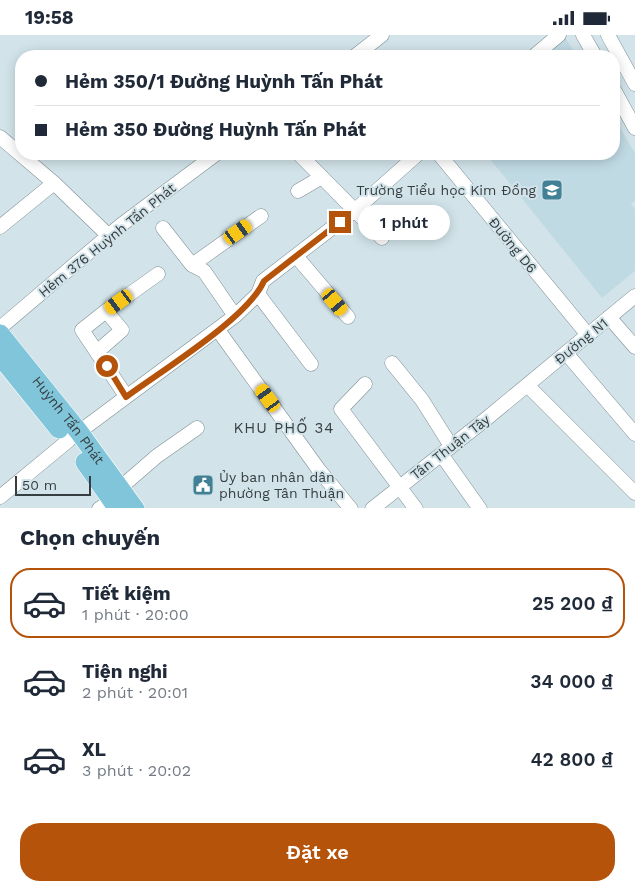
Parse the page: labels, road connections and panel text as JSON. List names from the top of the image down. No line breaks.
{"streets":{"main road":["Huỳnh Tấn Phát"],"street":["Hẻm 376 Huỳnh Tấn Phát","Đường D6","Đường N1","Tân Thuận Tây"]},"crossings":[["Đường D6","Đường N1"],["Đường N1","Tân Thuận Tây"]],"districts":["KHU PHỐ 34"],"places":{"school or university":["Trường Tiểu học Kim Đồng"],"public building":["Ủy ban nhân dân phường Tân Thuận"]},"scale_bar":"50 m","page":{"status":"19:58","banner":["Hẻm 350/1 Đường Huỳnh Tấn Phát","Hẻm 350 Đường Huỳnh Tấn Phát"],"bubble":"1 phút","scale":"50 m","heading":"Chọn chuyến","list":[{"name":"Tiết kiệm","note":"1 phút · 20:00","value":"25 200 ₫"},{"name":"Tiện nghi","note":"2 phút · 20:01","value":"34 000 ₫"},{"name":"XL","note":"3 phút · 20:02","value":"42 800 ₫"}],"buttons":"Đặt xe"}}
